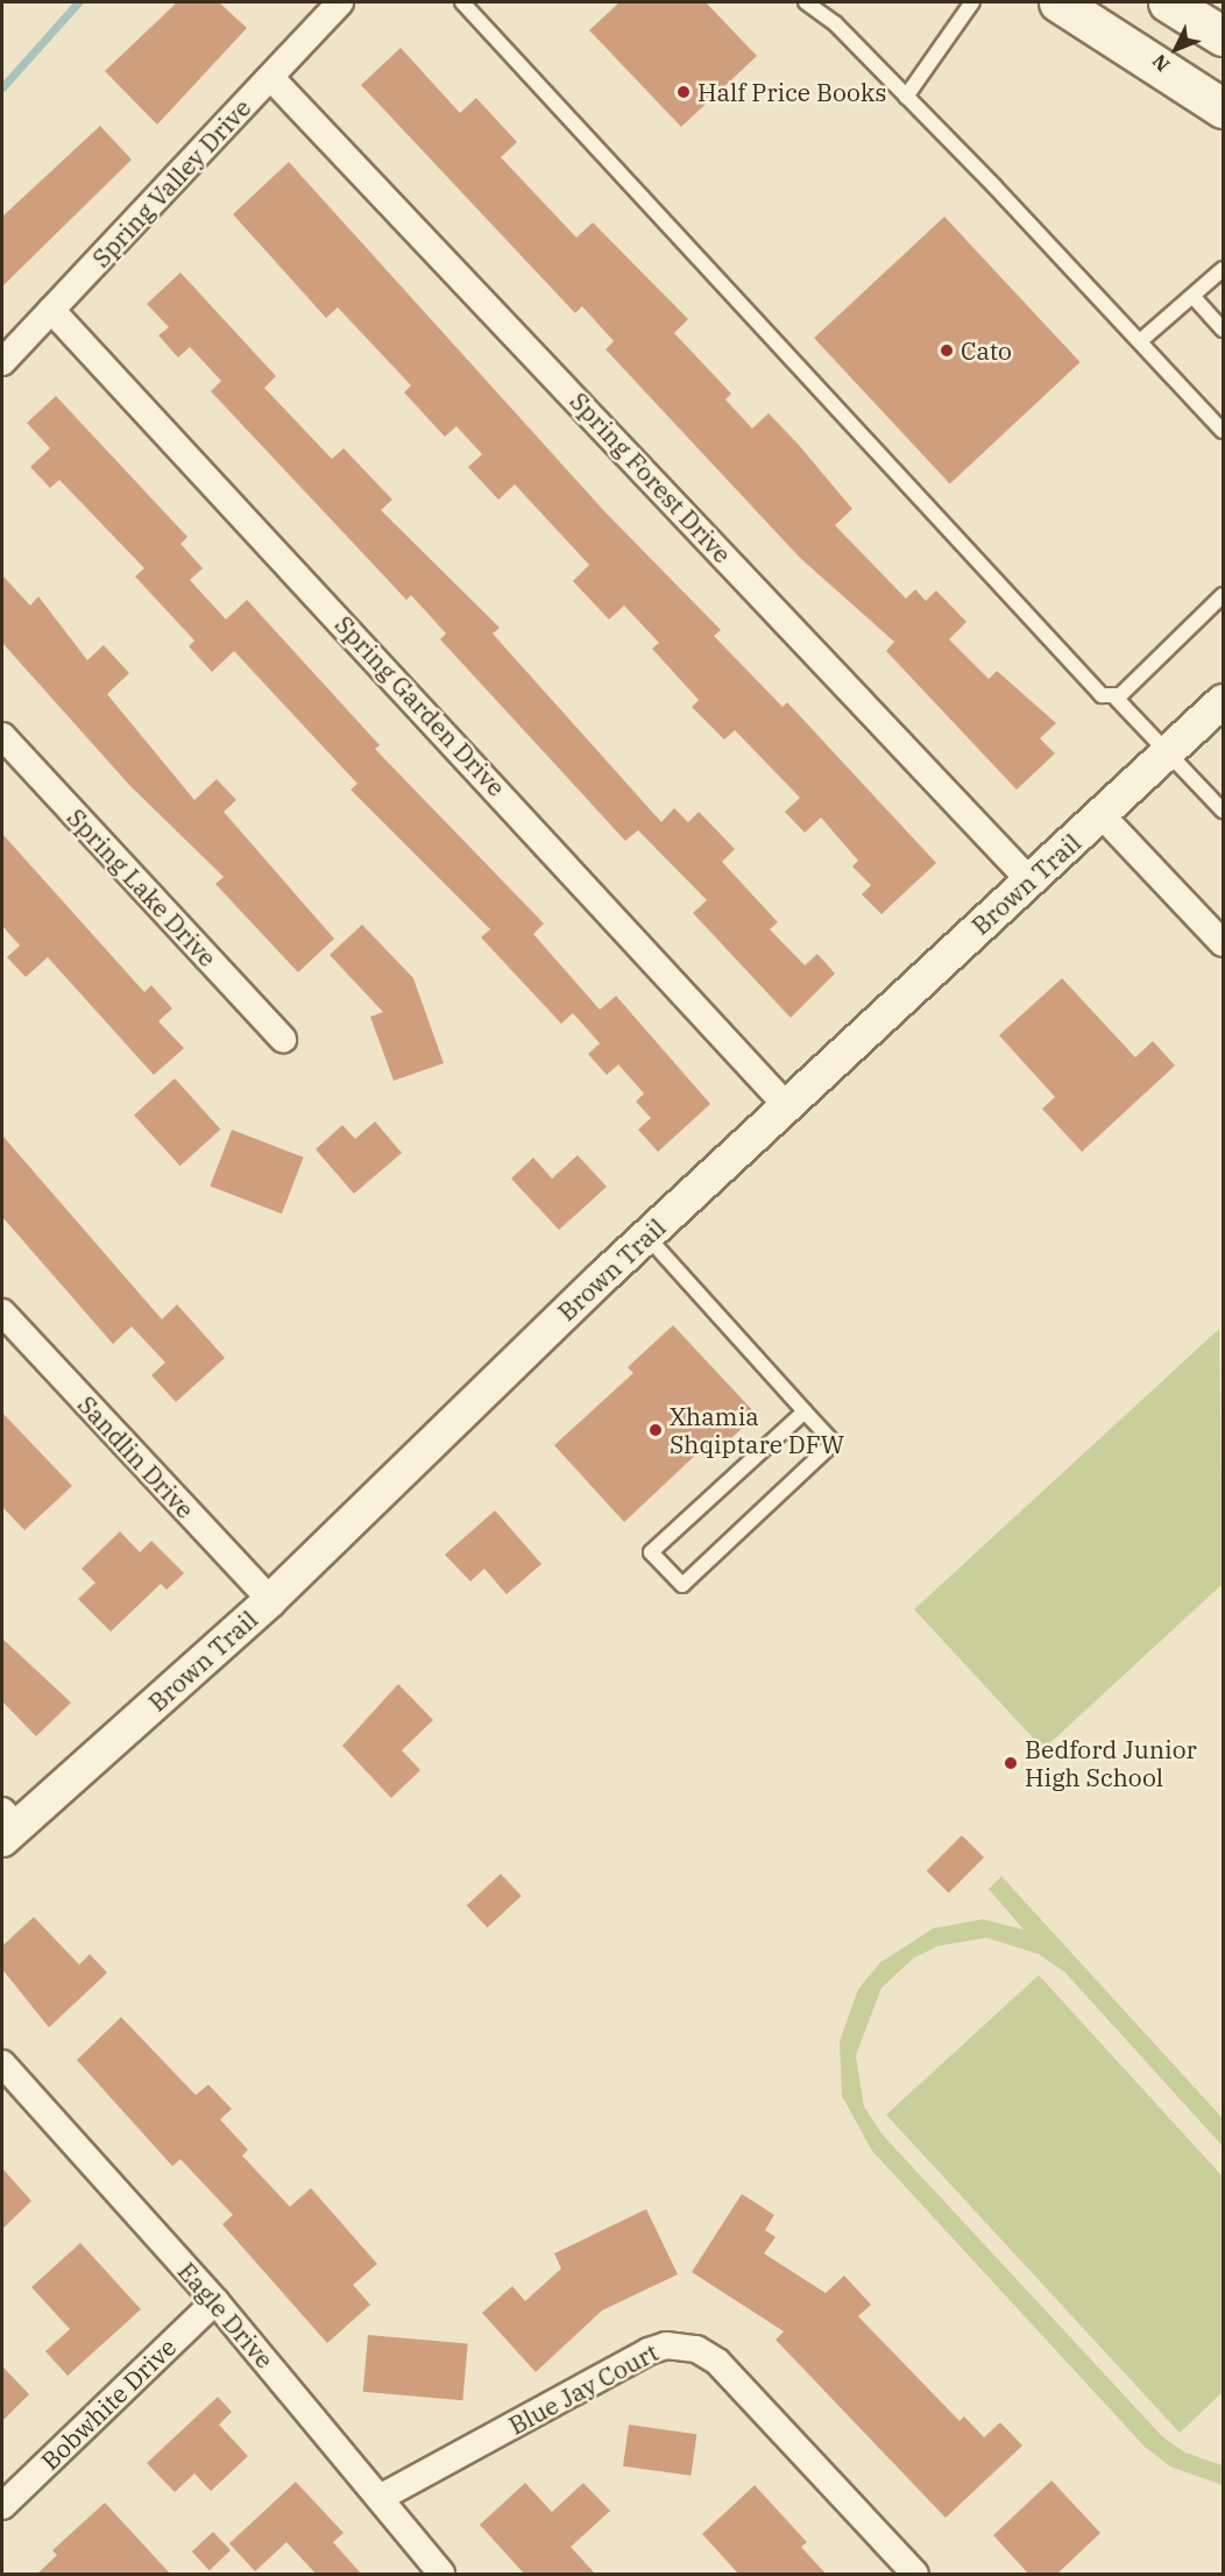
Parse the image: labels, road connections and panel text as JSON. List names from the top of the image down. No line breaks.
{"streets":{"street":["Spring Valley Drive","Spring Forest Drive","Spring Garden Drive","Brown Trail","Spring Lake Drive","Sandlin Drive","Eagle Drive","Blue Jay Court","Bobwhite Drive"]},"crossings":[["Spring Valley Drive","Spring Forest Drive"],["Spring Valley Drive","Spring Garden Drive"],["Spring Forest Drive","Brown Trail"],["Spring Garden Drive","Brown Trail"],["Brown Trail","Sandlin Drive"],["Eagle Drive","Blue Jay Court"],["Eagle Drive","Bobwhite Drive"]],"places":["Half Price Books","Cato","Xhamia Shqiptare DFW","Bedford Junior High School"],"north":"bottom left"}
